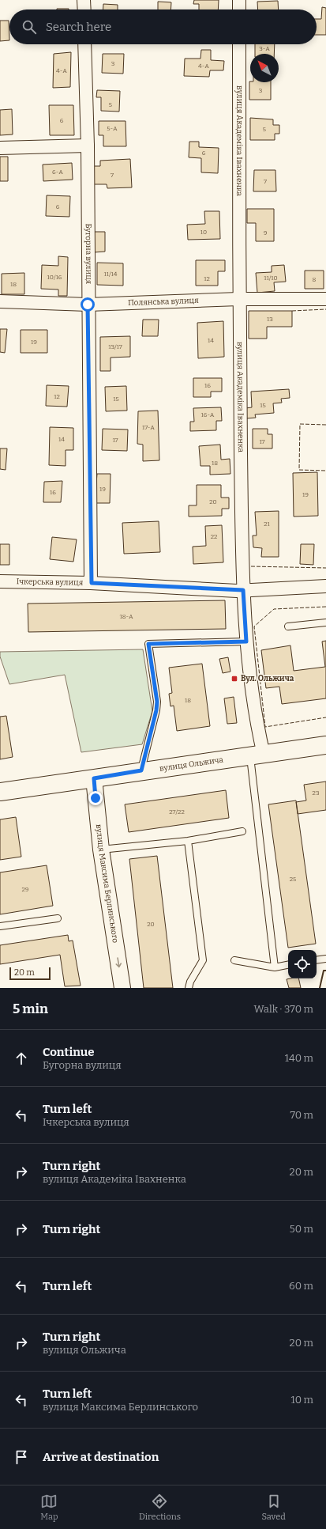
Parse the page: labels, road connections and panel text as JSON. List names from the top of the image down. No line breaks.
{"streets":{"main road":["вулиця Ольжича"],"street":["вулиця Академіка Івахненка","Бугорна вулиця","Полянська вулиця","Ічкерська вулиця","вулиця Максима Берлинського"]},"crossings":[["вулиця Академіка Івахненка","Полянська вулиця"],["вулиця Академіка Івахненка","Ічкерська вулиця"],["вулиця Академіка Івахненка","вулиця Ольжича"],["Бугорна вулиця","Полянська вулиця"],["Бугорна вулиця","Ічкерська вулиця"],["вулиця Ольжича","вулиця Максима Берлинського"]],"one_way":["вулиця Максима Берлинського"],"places":{"transit":["Вул. Ольжича"]},"house_numbers":["3-А","3","4-А","4-А","3","5","6","5-А","5","6","6-А","7","7","6","10","9","11/14","10/16","11/10","12","8","18","13","14","19","13/17","16","12","15","15","16-А","17-А","14","17","17","18","19","16","19","20","21","22","18-А","18","23","27/22","25","29","20"],"scale_bar":"20 m","north":"top left","page":{"search":"Search here","scale":"20 m","heading":["5 min","Walk · 370 m"],"list":[["Continue","Бугорна вулиця","140 m"],["Turn left","Ічкерська вулиця","70 m"],["Turn right","вулиця Академіка Івахненка","20 m"],["Turn right","50 m"],["Turn left","60 m"],["Turn right","вулиця Ольжича","20 m"],["Turn left","вулиця Максима Берлинського","10 m"],"Arrive at destination"],"nav":["Map","Directions","Saved"]}}
